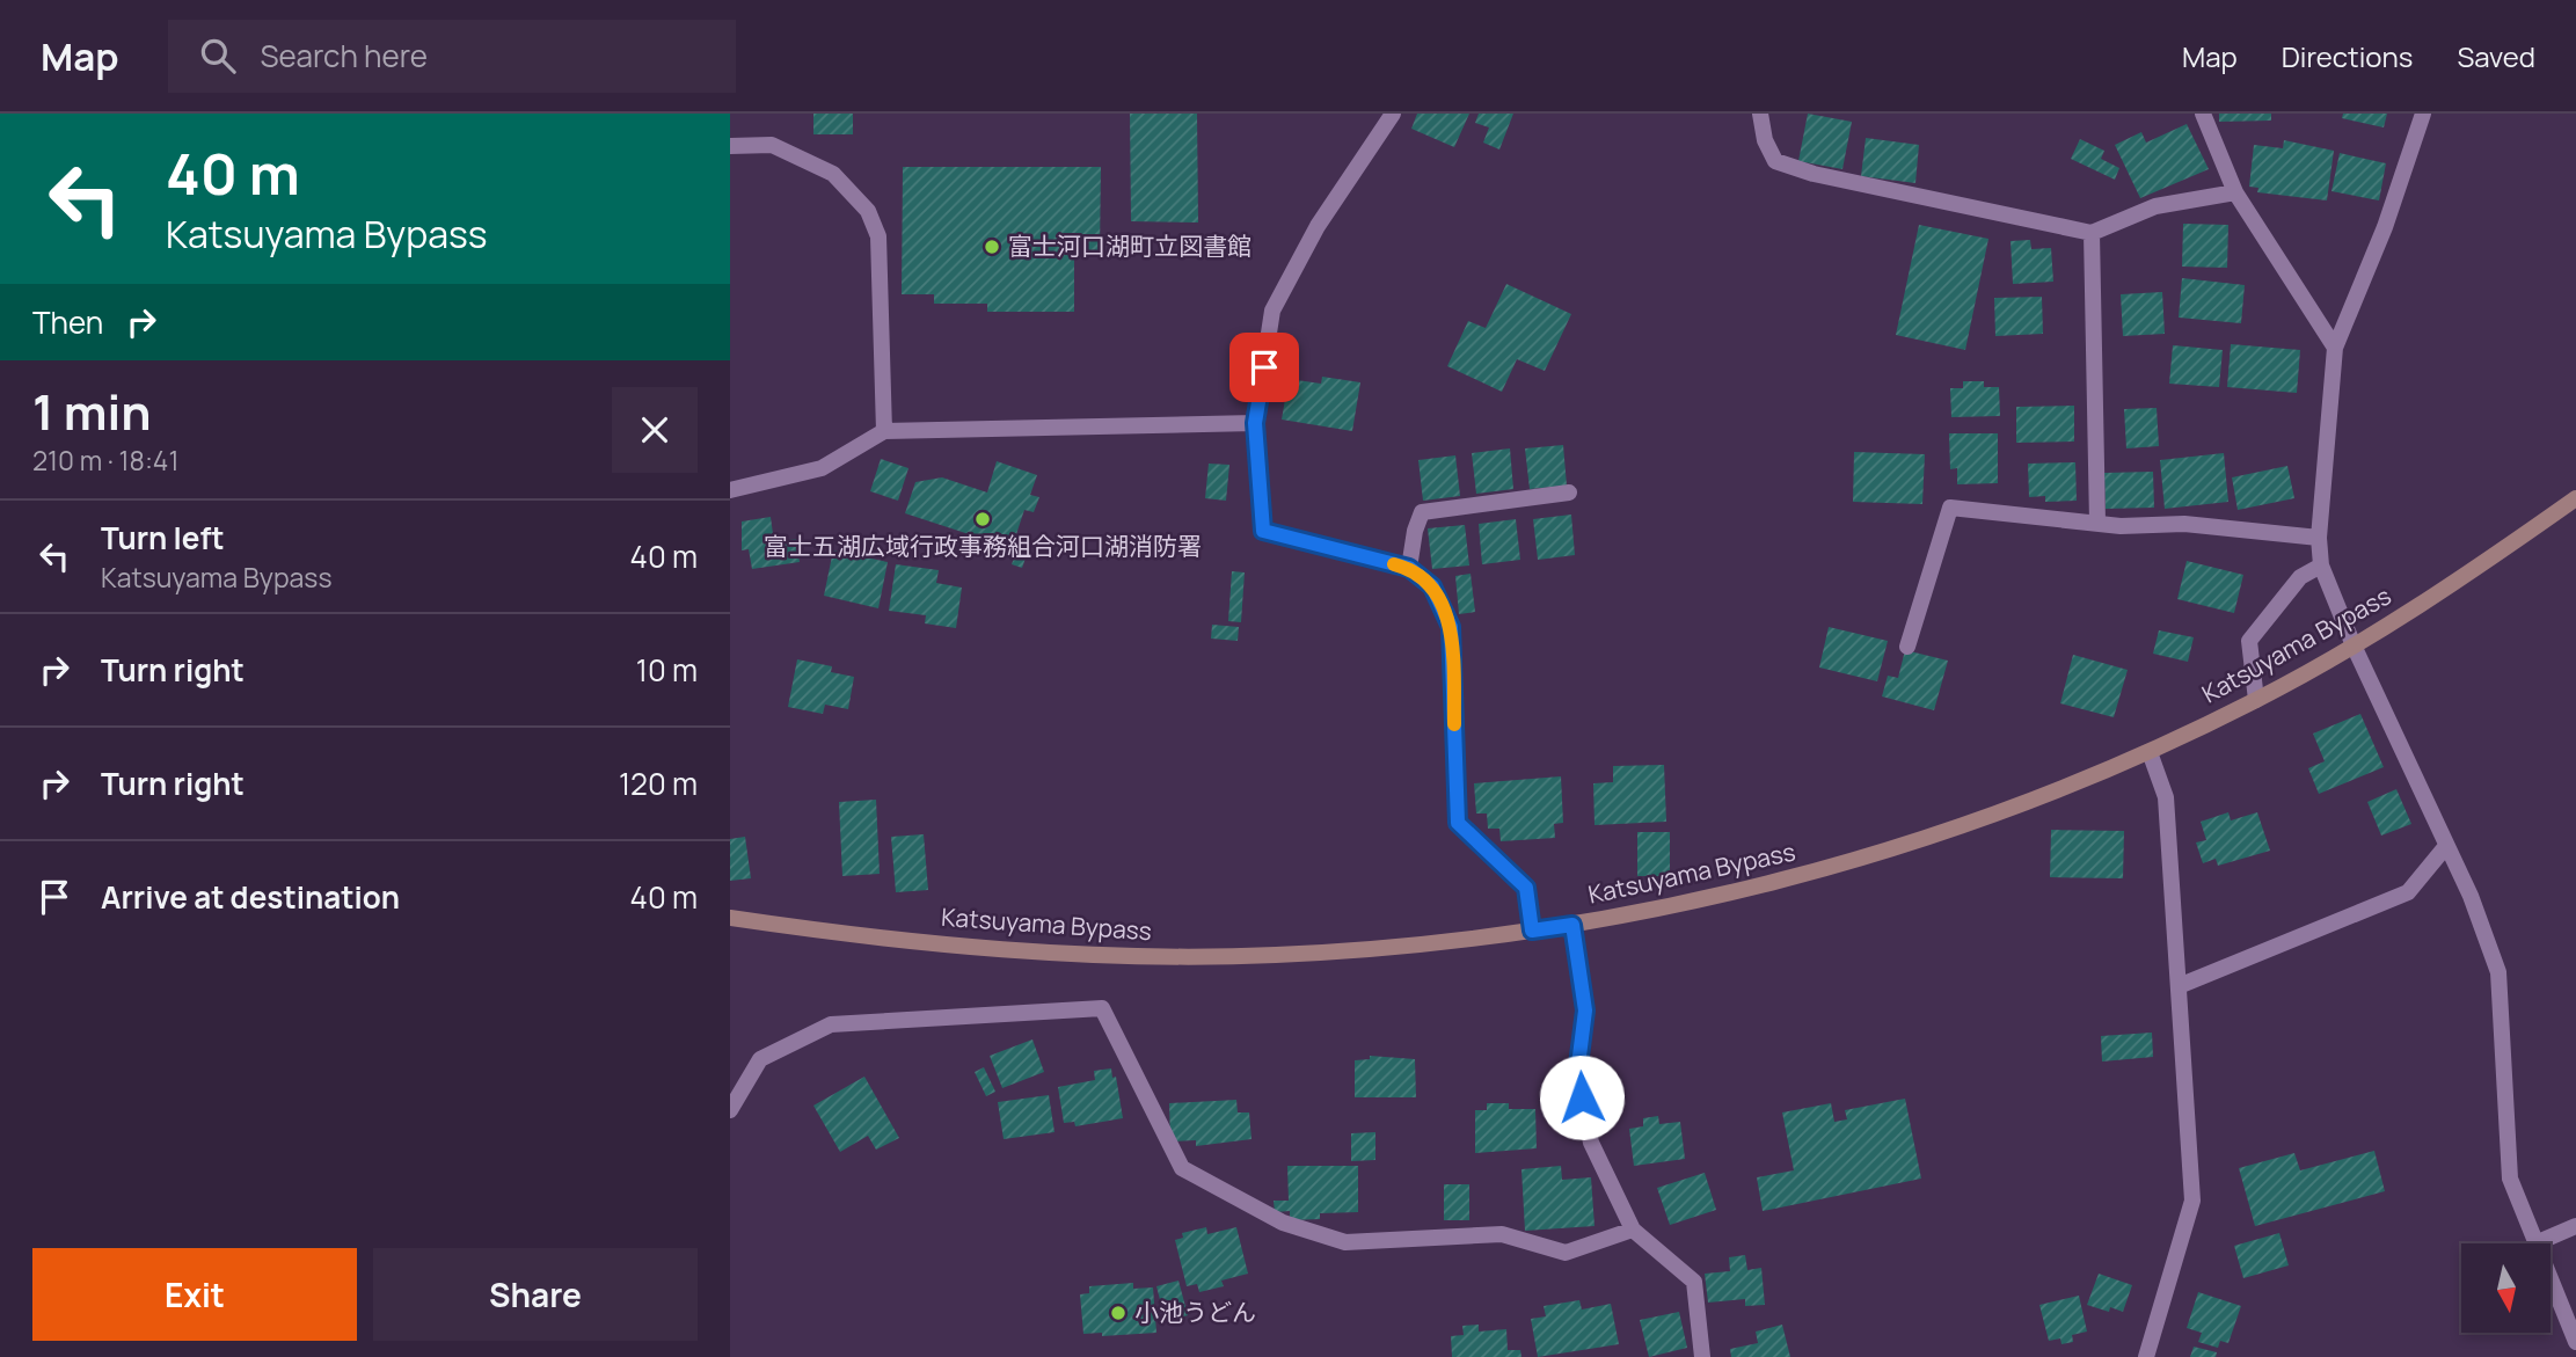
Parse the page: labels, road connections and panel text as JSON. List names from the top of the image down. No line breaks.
{"streets":{"main road":["Katsuyama Bypass"]},"places":["富士河口湖町立図書館","富士五湖広域行政事務組合河口湖消防署","小池うどん"],"north":"bottom","page":{"header":"Map","search":"Search here","nav":["Map","Directions","Saved"],"turn":["40 m","Katsuyama Bypass"],"then":"Then","heading":["1 min","210 m · 18:41"],"list":[{"name":"Turn left","note":"Katsuyama Bypass","value":"40 m"},{"name":"Turn right","value":"10 m"},{"name":"Turn right","value":"120 m"},{"name":"Arrive at destination","value":"40 m"}],"buttons":["Exit","Share"]}}
